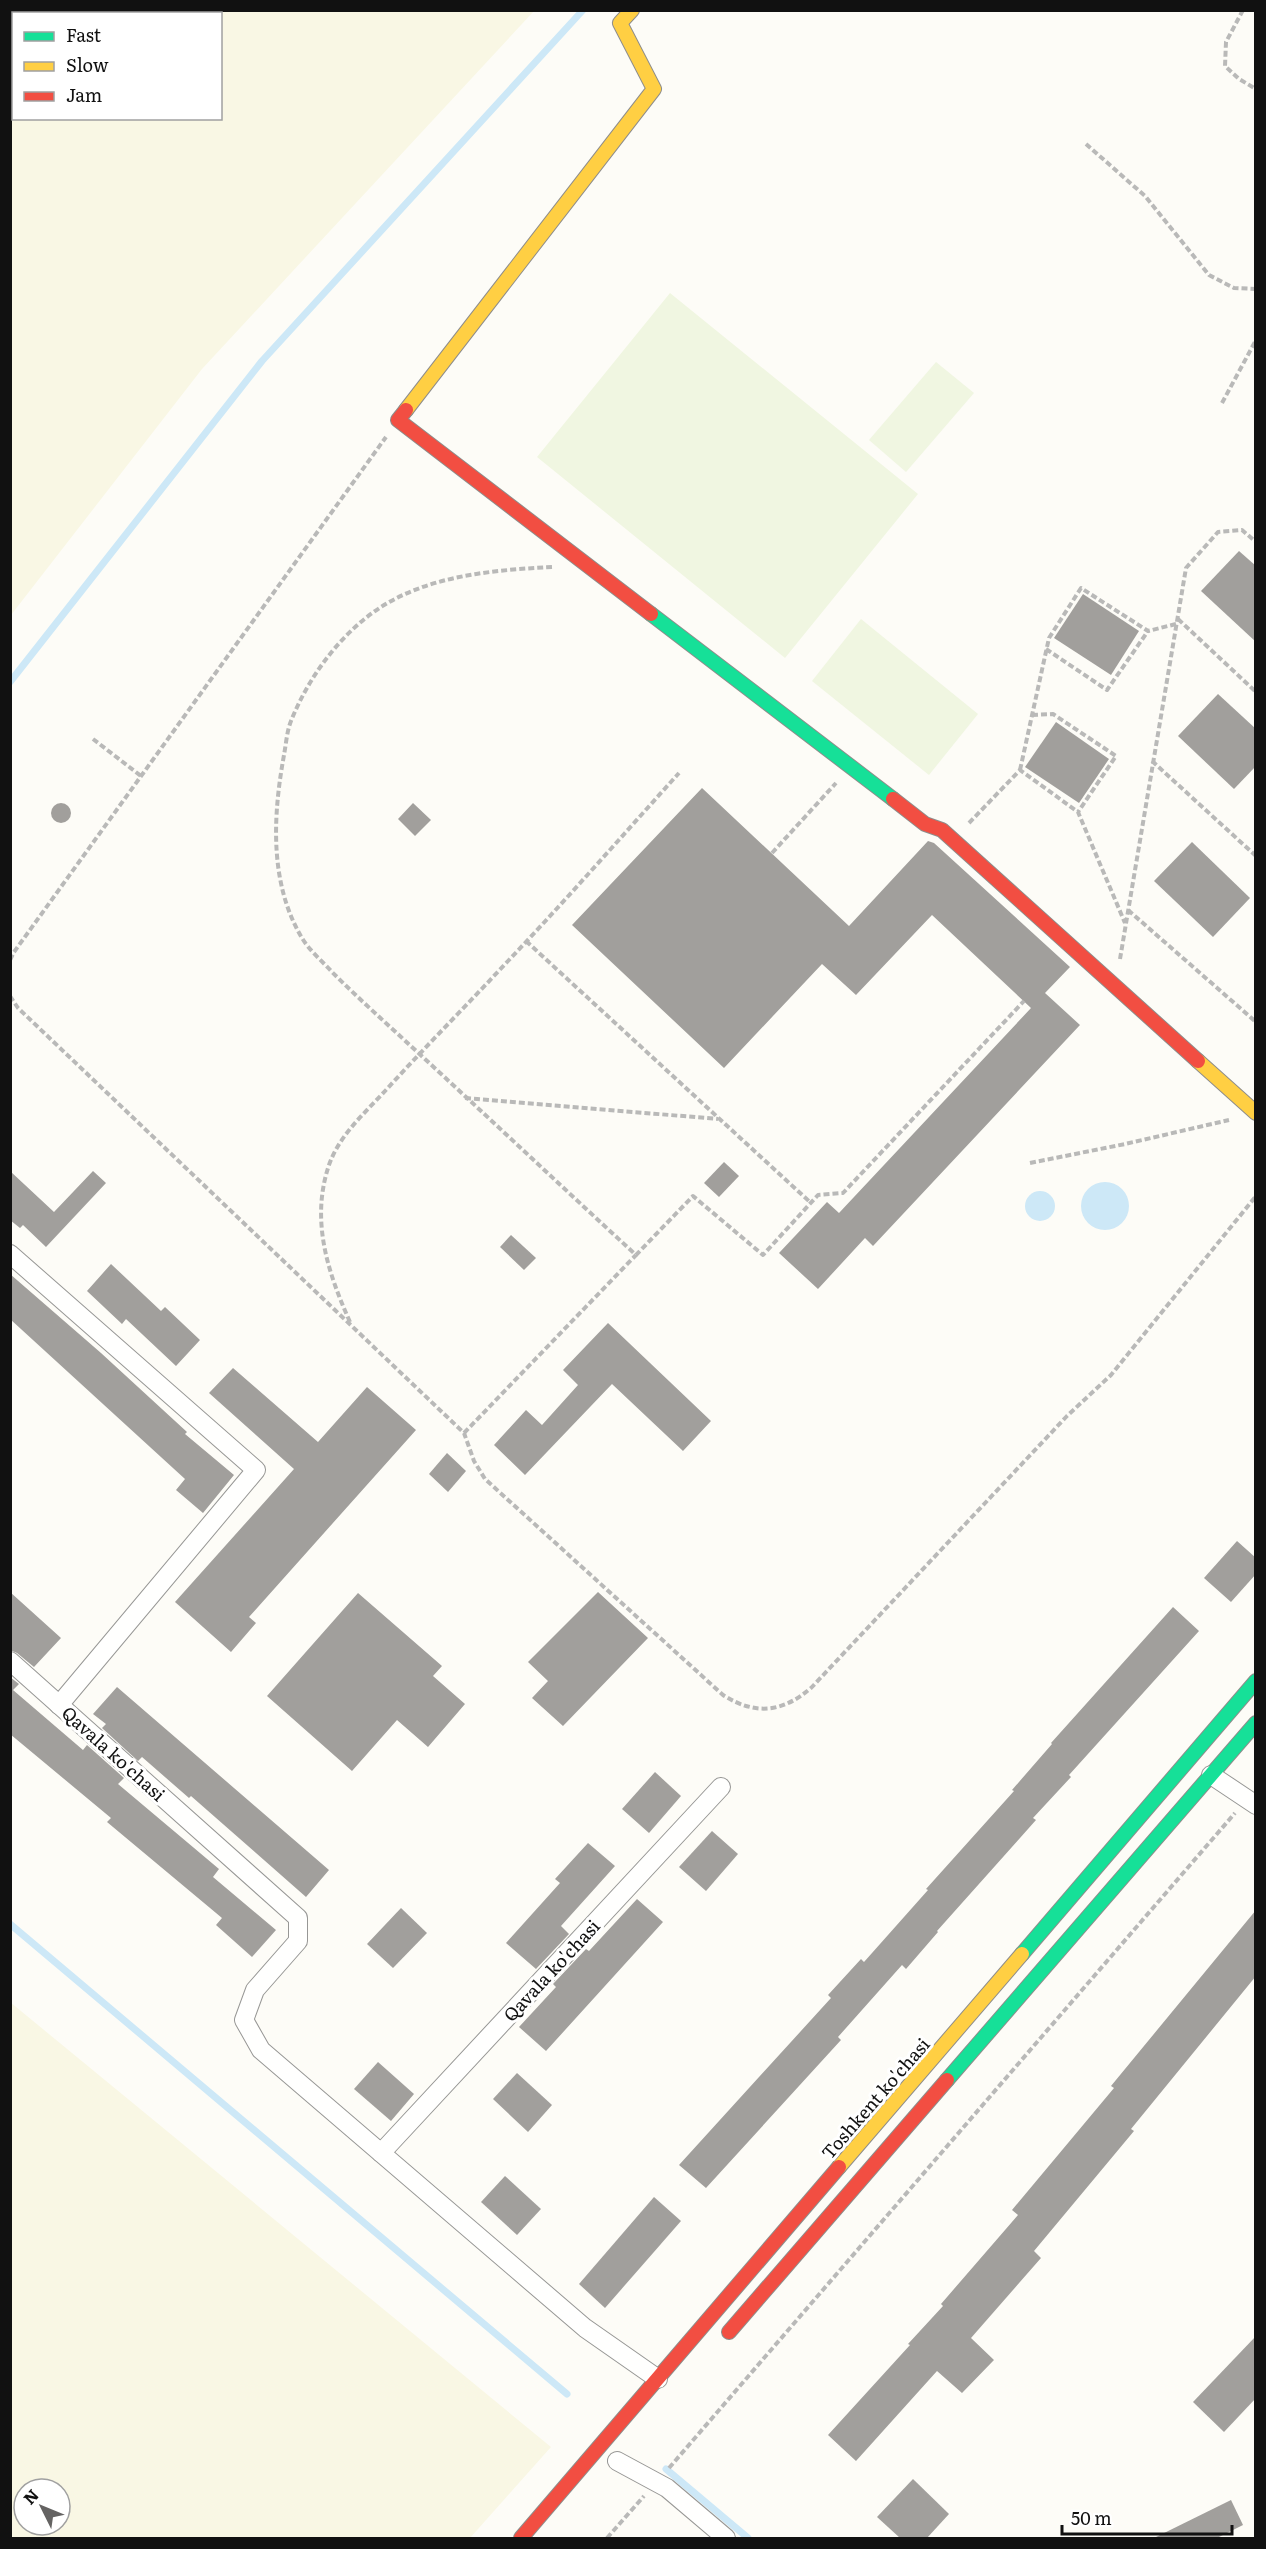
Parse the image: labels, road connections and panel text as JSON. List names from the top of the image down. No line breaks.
{"streets":{"main road":["Toshkent ko'chasi"],"street":["Qavala ko'chasi"]},"legend":["Fast","Slow","Jam"],"scale_bar":"50 m","north":"top left"}
